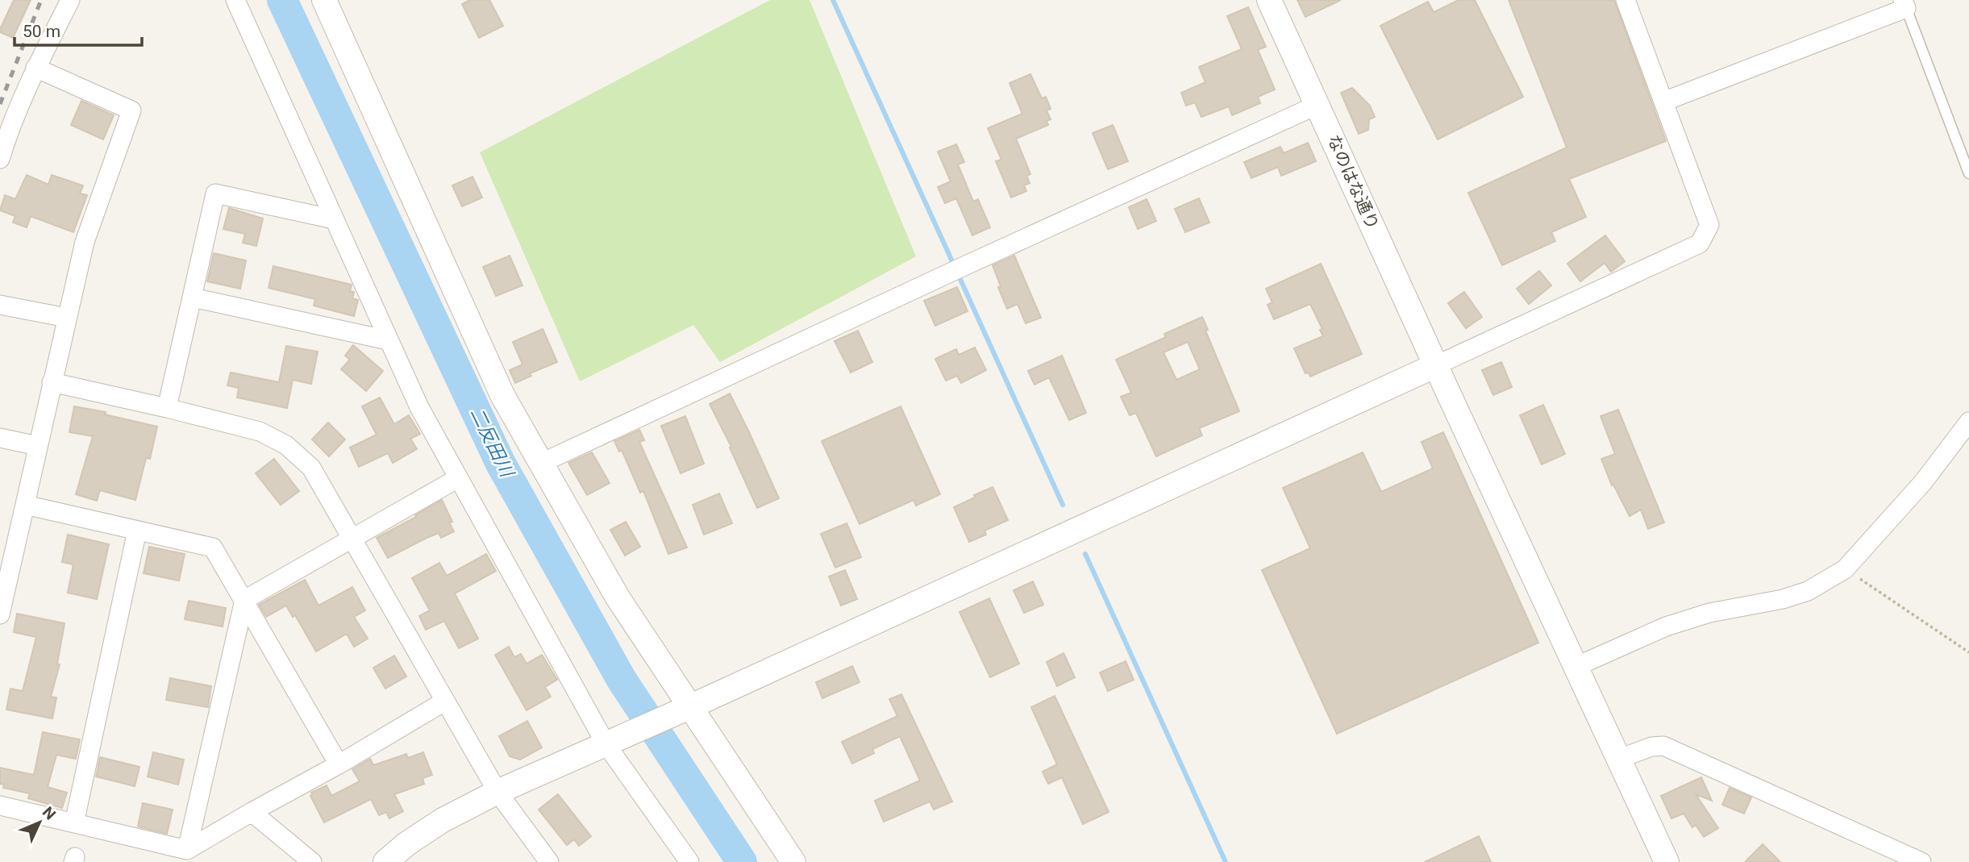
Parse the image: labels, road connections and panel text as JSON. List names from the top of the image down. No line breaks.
{"streets":{"street":["なのはな通り"]},"water":["二反田川"],"scale_bar":"50 m","north":"top right"}
